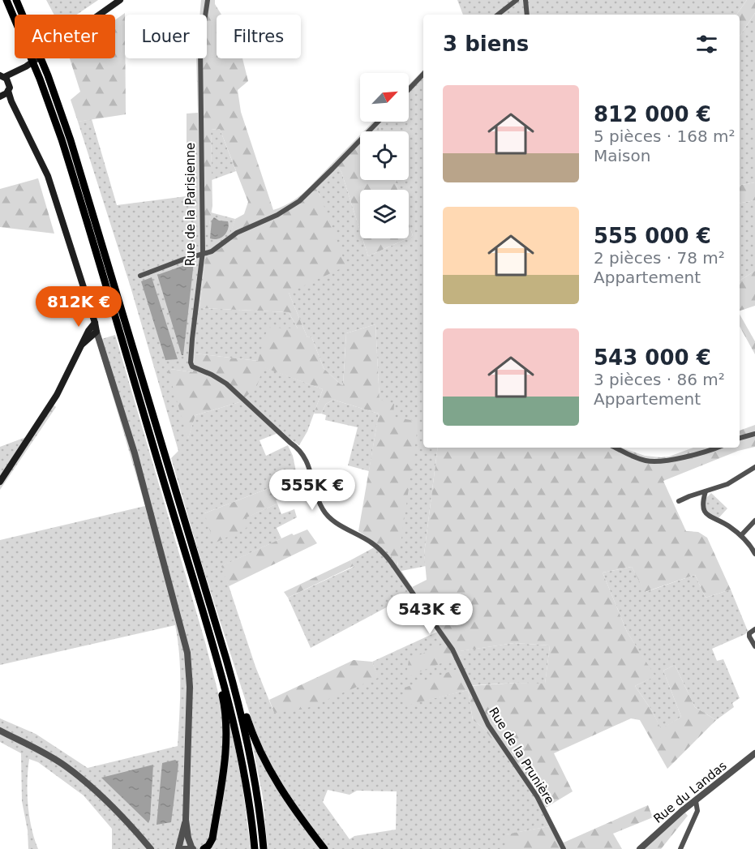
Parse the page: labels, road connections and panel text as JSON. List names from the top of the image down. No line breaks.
{"streets":{"street":["Rue de la Parisienne","Rue de la Prunière","Rue du Landas"]},"crossings":[["Rue de la Parisienne","Rue de la Prunière"]],"north":"top right","page":{"chip":["Acheter","Louer","Filtres"],"heading":"3 biens","list":[{"name":"812 000 €","note":"5 pièces · 168 m² · Maison"},{"name":"555 000 €","note":"2 pièces · 78 m² · Appartement"},{"name":"543 000 €","note":"3 pièces · 86 m² · Appartement"}],"price":["812K €","555K €","543K €"]}}
